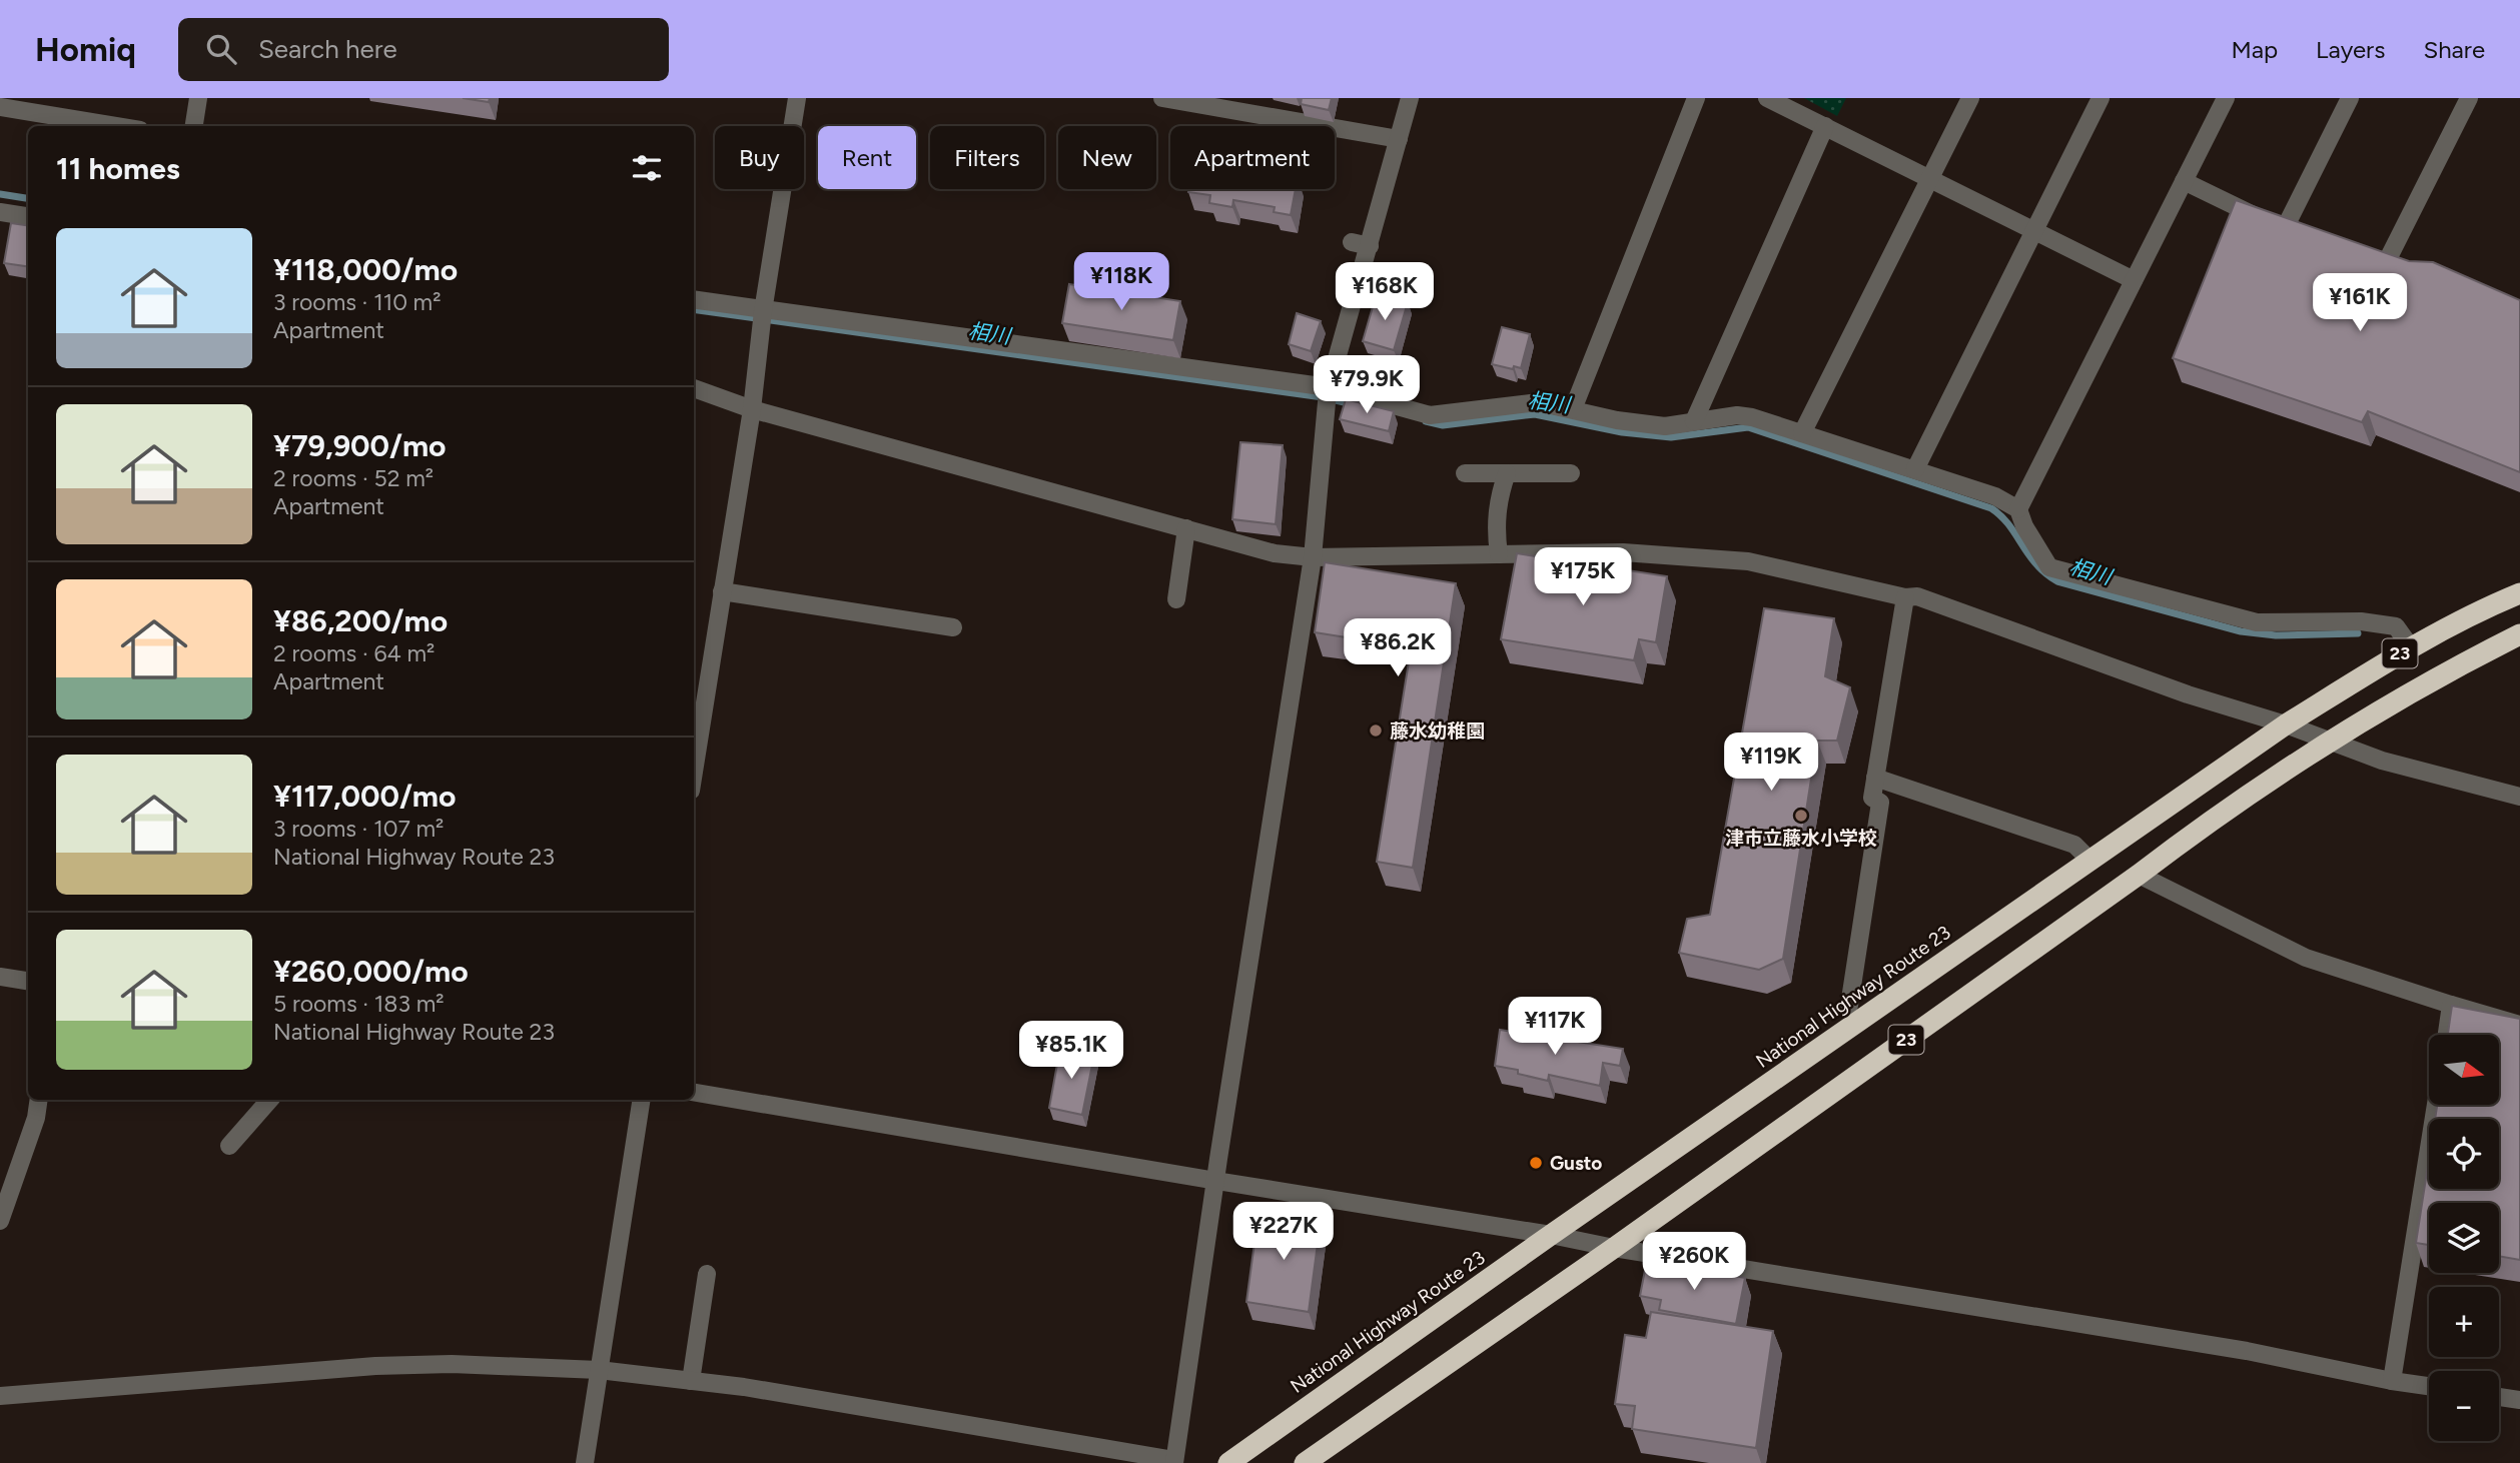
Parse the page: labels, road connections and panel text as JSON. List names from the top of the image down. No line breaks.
{"streets":{"highway":["23","National Highway Route 23"]},"water":["相川"],"places":["藤水幼稚園","津市立藤水小学校","Gusto"],"north":"right","page":{"header":"Homiq","search":"Search here","nav":["Map","Layers","Share"],"chip":["Buy","Rent","Filters","New","Apartment"],"heading":"11 homes","list":[{"name":"¥118,000/mo","note":"3 rooms · 110 m² · Apartment"},{"name":"¥79,900/mo","note":"2 rooms · 52 m² · Apartment"},{"name":"¥86,200/mo","note":"2 rooms · 64 m² · Apartment"},{"name":"¥117,000/mo","note":"3 rooms · 107 m² · National Highway Route 23"},{"name":"¥260,000/mo","note":"5 rooms · 183 m² · National Highway Route 23"}],"price":["¥118K","¥168K","¥161K","¥79.9K","¥175K","¥86.2K","¥119K","¥117K","¥85.1K","¥227K","¥260K"],"map_buttons":["+","−"]}}
